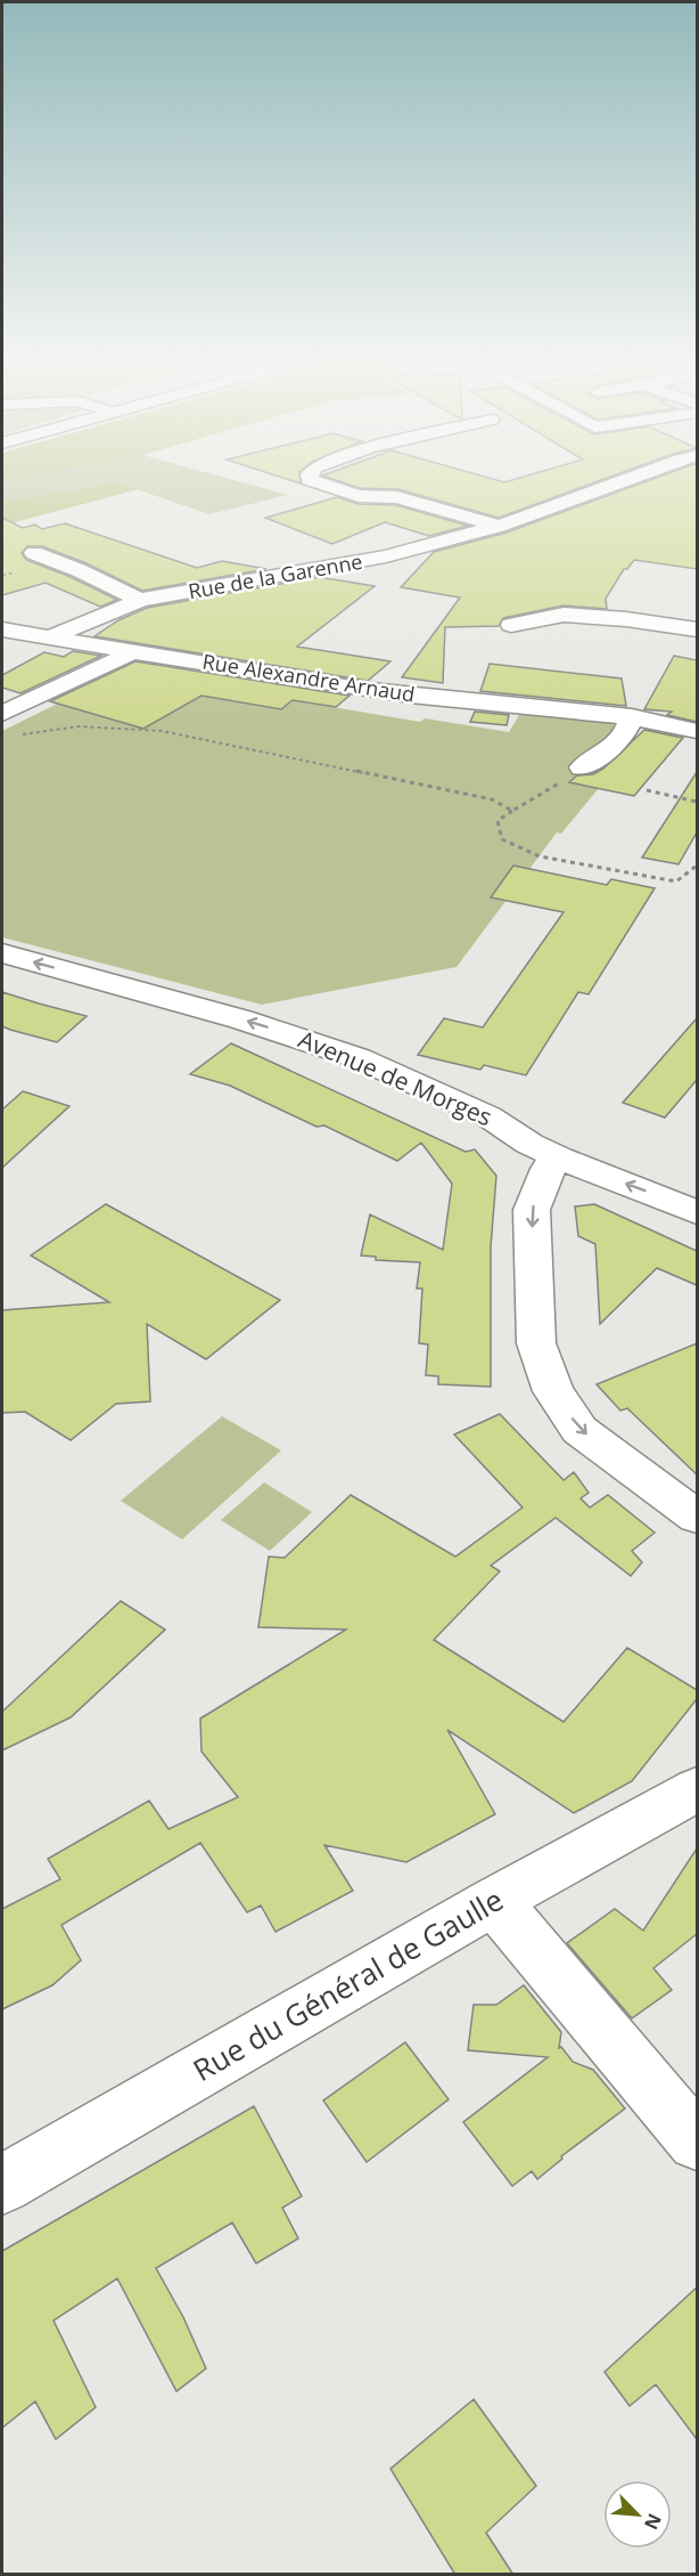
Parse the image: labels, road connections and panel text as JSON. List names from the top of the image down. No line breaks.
{"streets":{"street":["Rue de la Garenne","Rue Alexandre Arnaud","Avenue de Morges","Rue du Général de Gaulle"]},"crossings":[["Rue de la Garenne","Rue Alexandre Arnaud"]],"one_way":["Avenue de Morges"],"north":"bottom right"}
